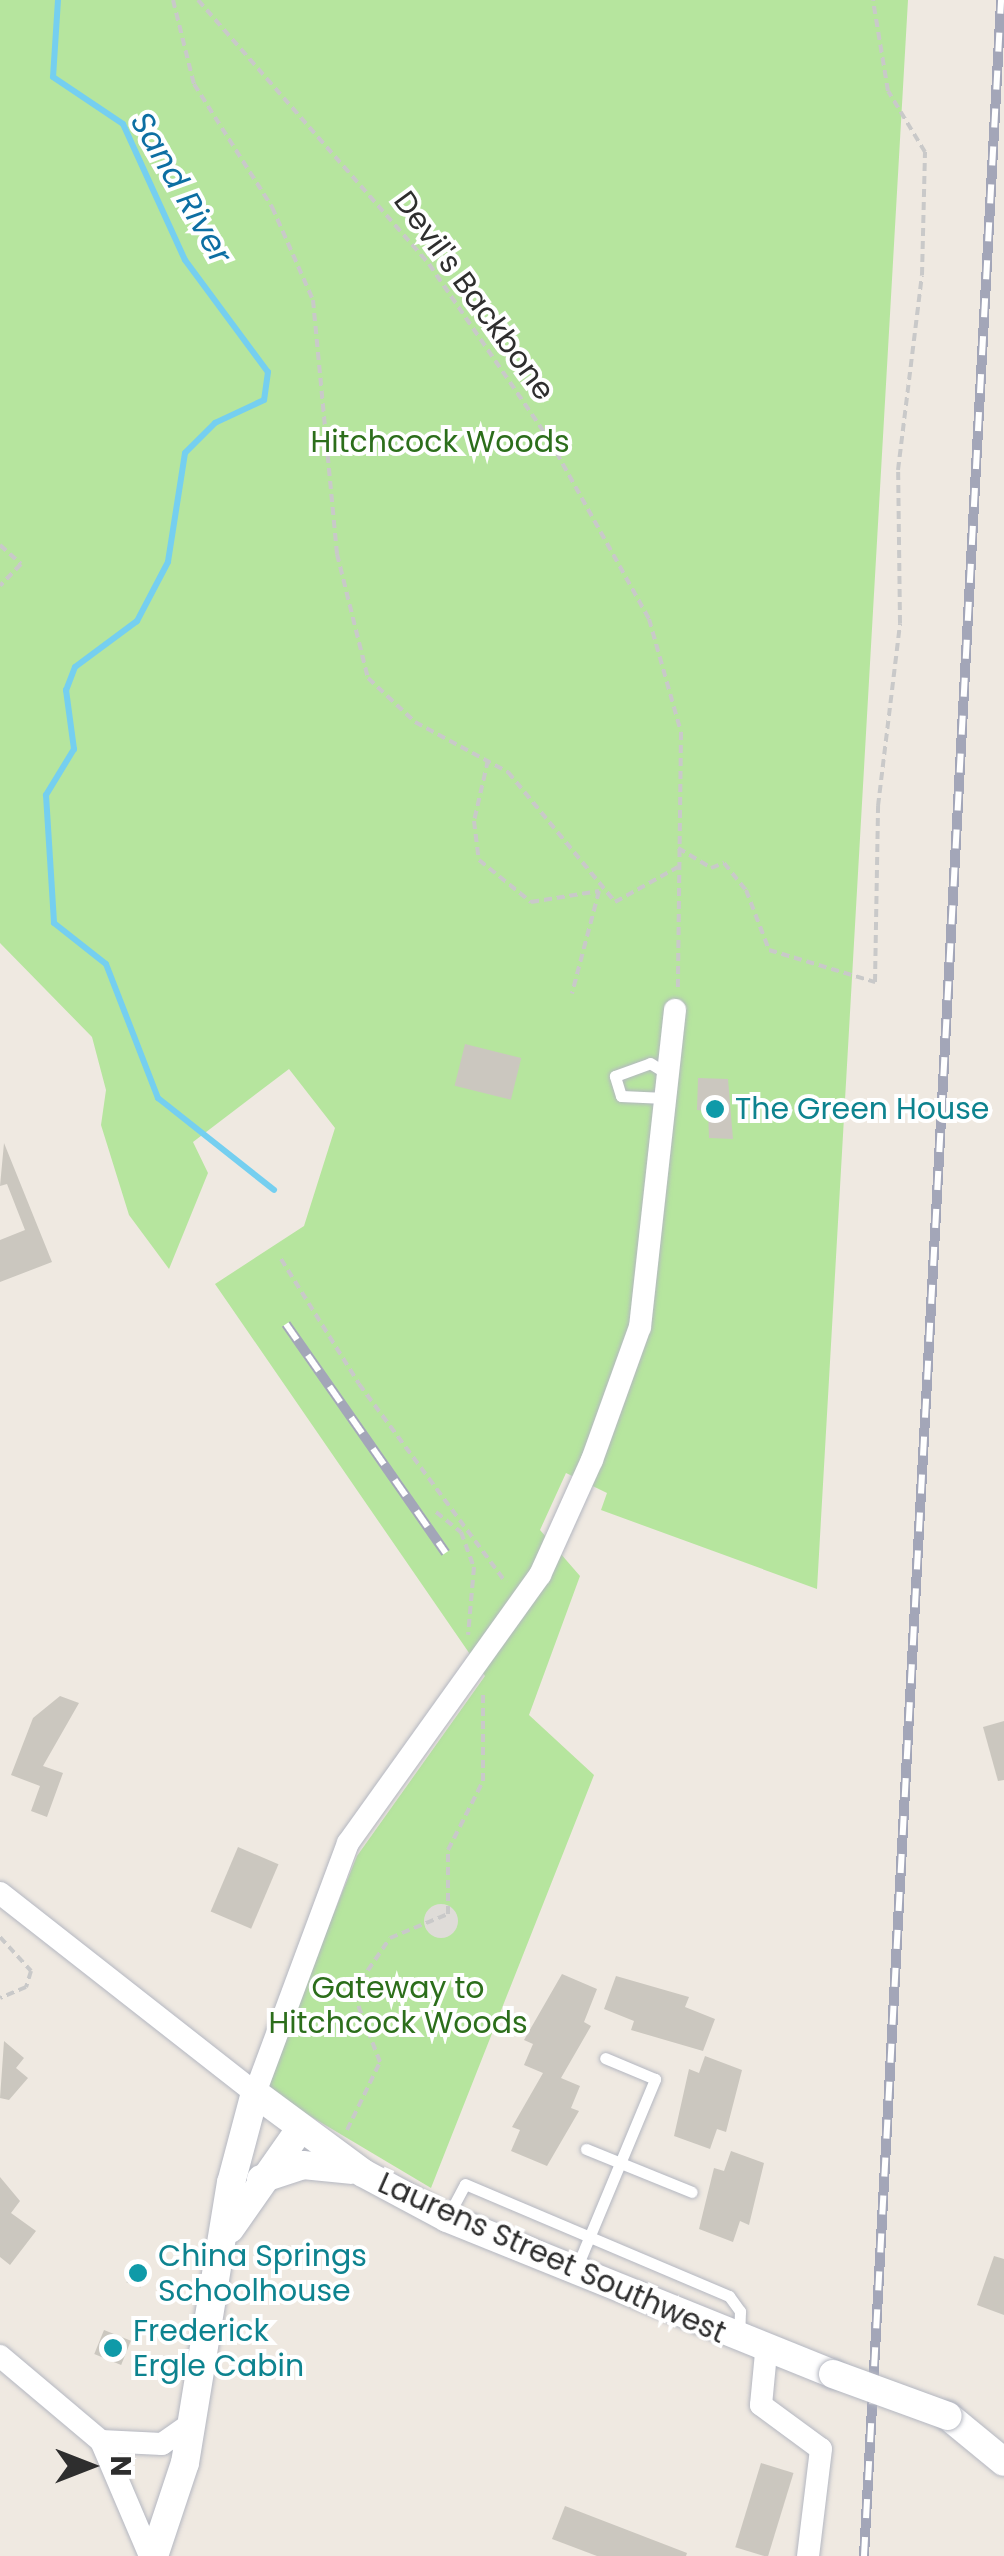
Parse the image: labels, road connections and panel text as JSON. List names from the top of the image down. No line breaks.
{"streets":{"street":["Laurens Street Southwest"],"path":["Devil's Backbone"]},"water":["Sand River"],"parks":["Hitchcock Woods","Gateway to Hitchcock Woods"],"places":["The Green House","China Springs Schoolhouse","Frederick Ergle Cabin"],"north":"right"}
